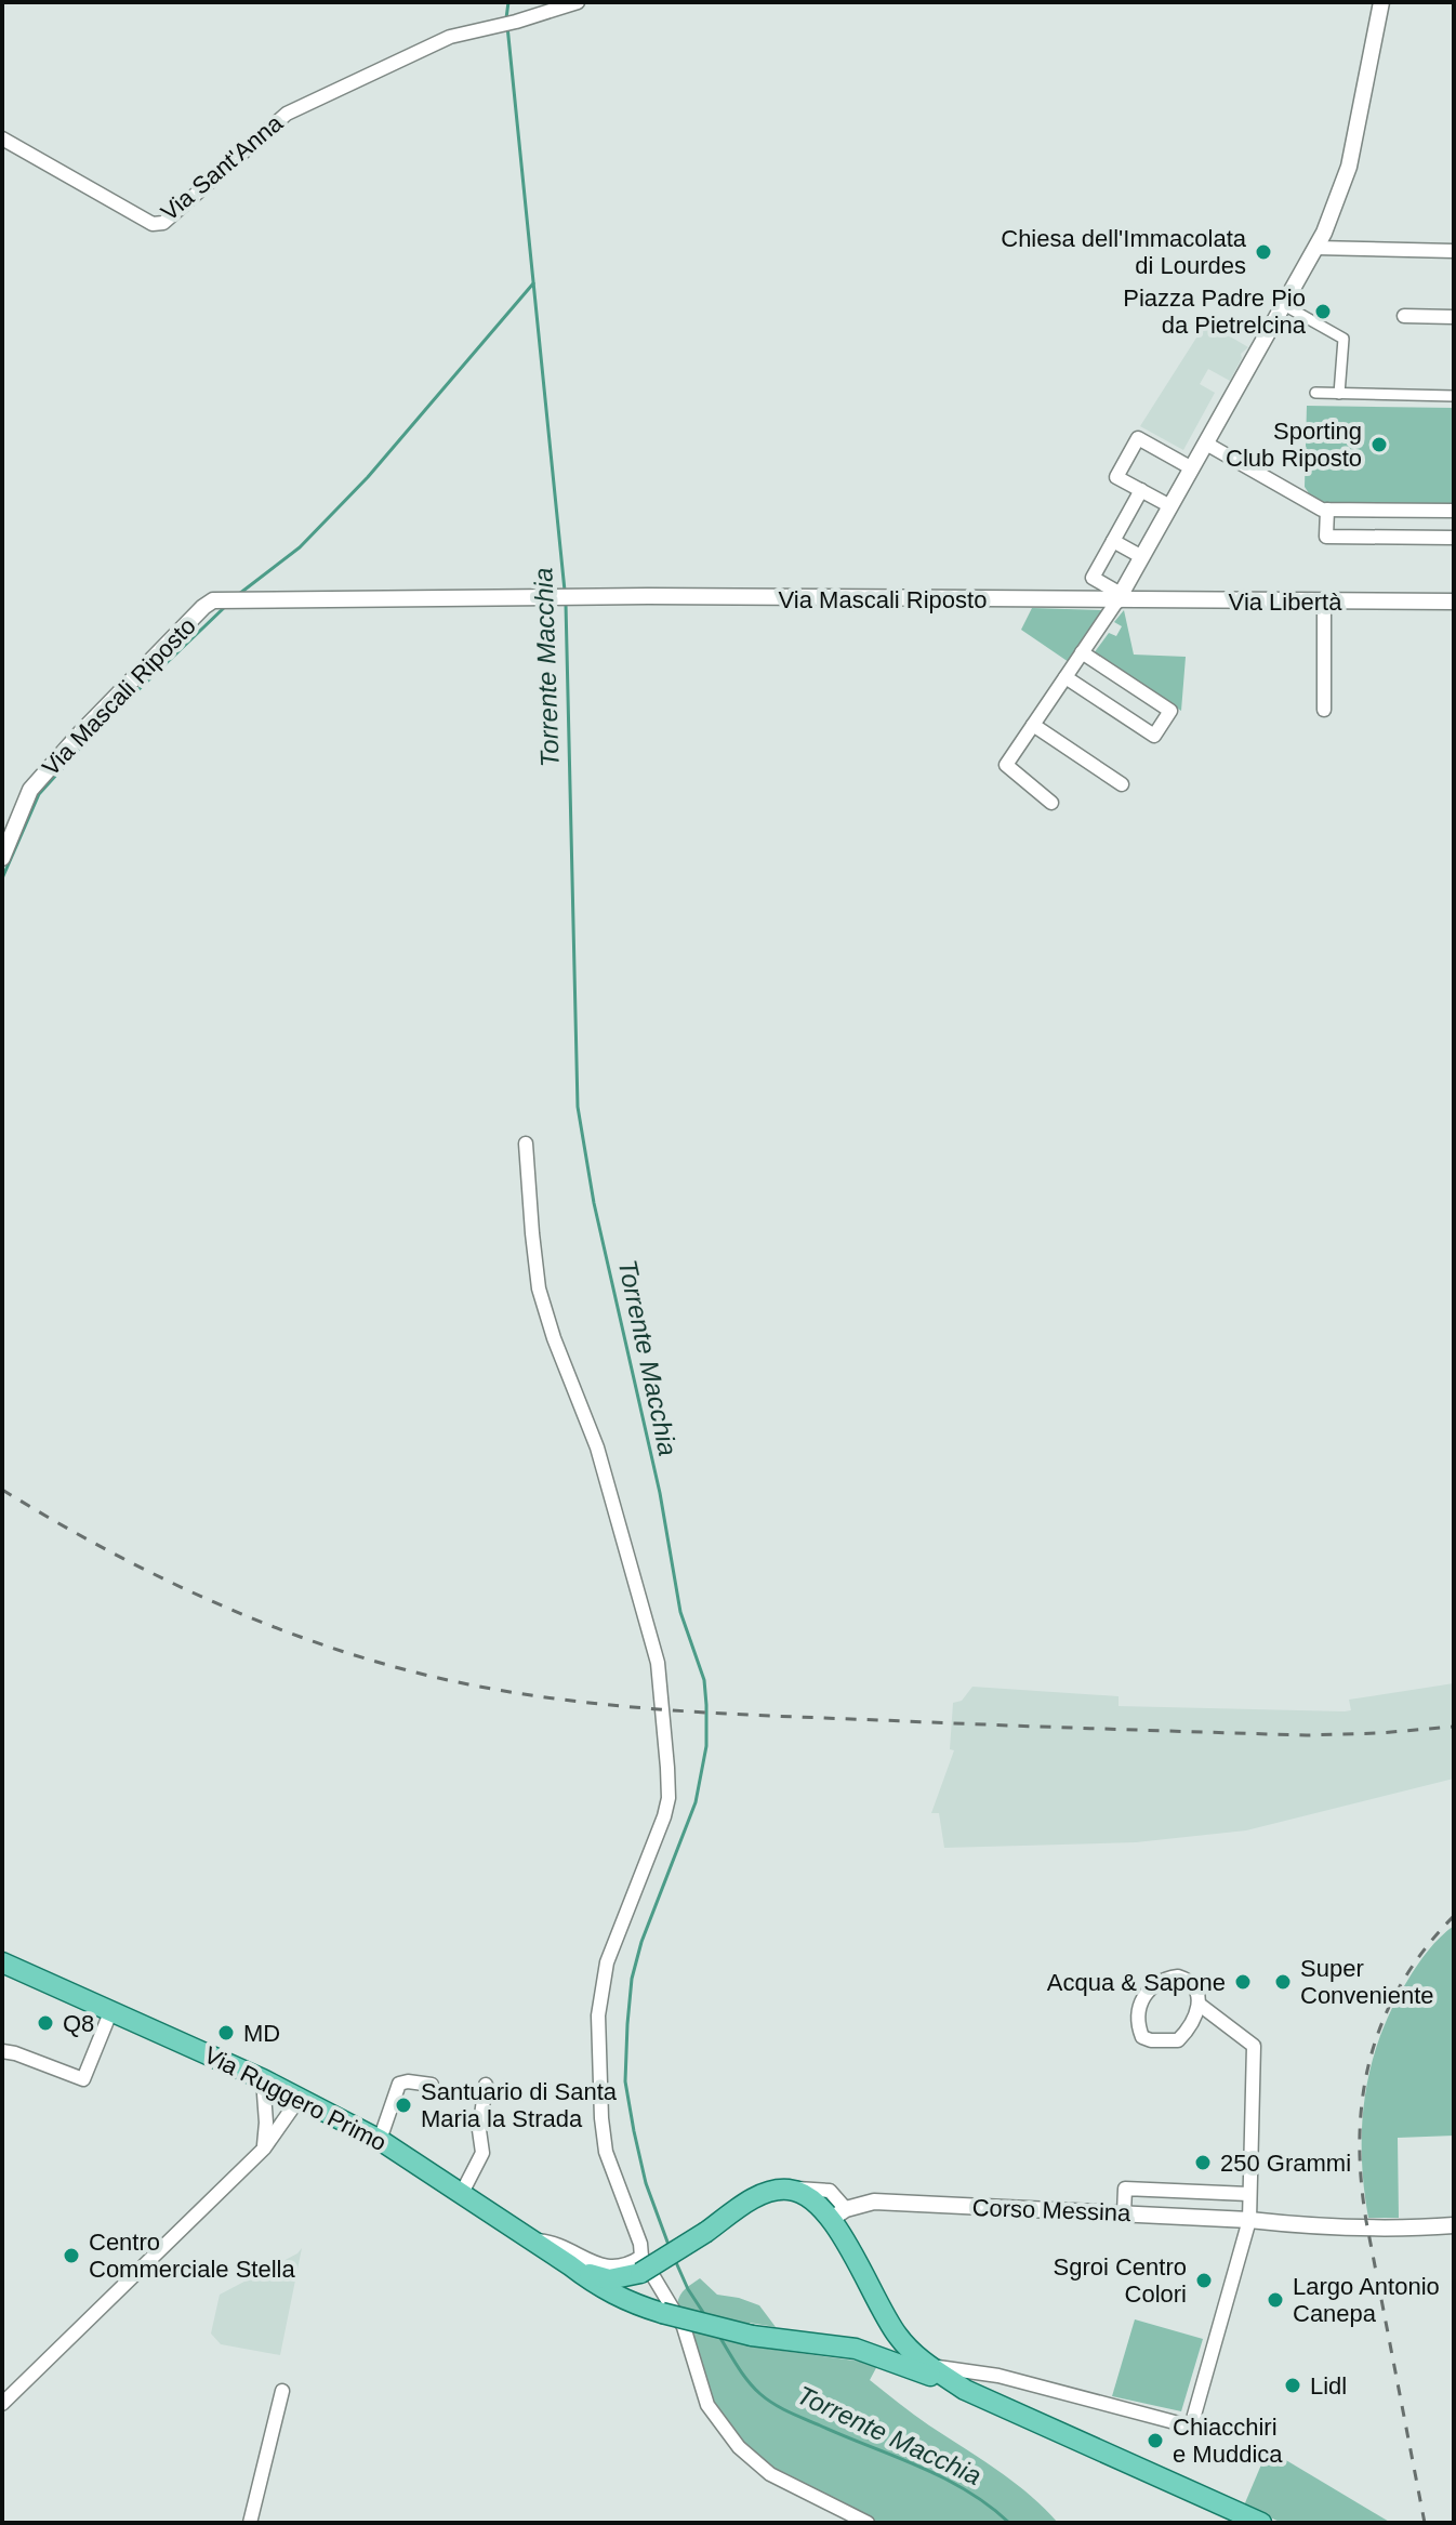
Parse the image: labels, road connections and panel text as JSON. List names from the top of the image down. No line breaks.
{"streets":{"main road":["Via Ruggero Primo"],"street":["Via Sant'Anna","Via Mascali Riposto","Via Libertà","Corso Messina"]},"crossings":[["Via Mascali Riposto","Via Libertà"]],"water":["Torrente Macchia"],"places":["Chiesa dell'Immacolata di Lourdes","Piazza Padre Pio da Pietrelcina","Sporting Club Riposto","Acqua & Sapone","Super Conveniente","Q8","MD","Santuario di Santa Maria la Strada","250 Grammi","Centro Commerciale Stella","Sgroi Centro Colori","Largo Antonio Canepa","Lidl","Chiacchiri e Muddica"]}
